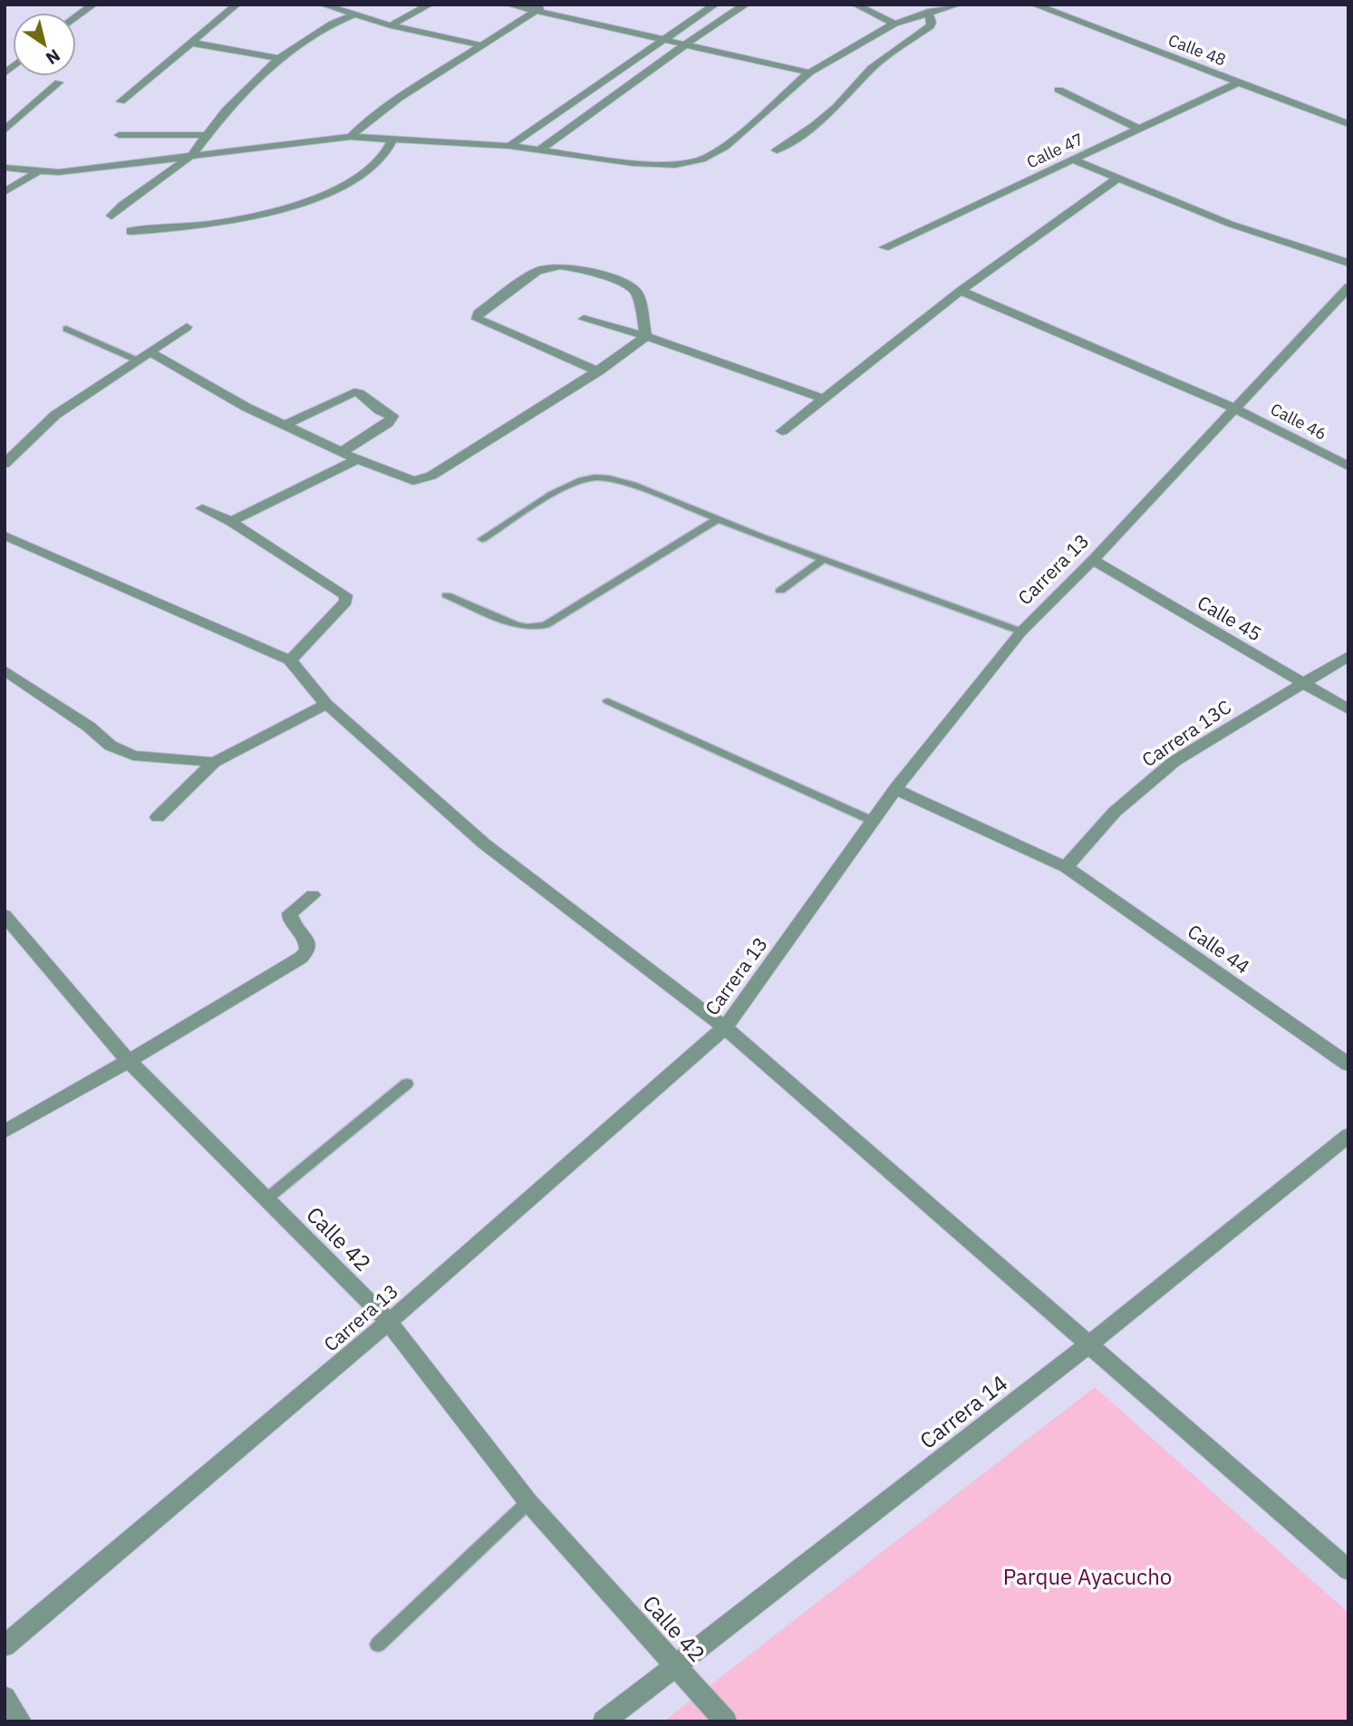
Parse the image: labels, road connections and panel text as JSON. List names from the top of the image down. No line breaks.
{"streets":{"street":["Calle 48","Calle 47","Calle 46","Carrera 13","Calle 45","Carrera 13C","Calle 44","Calle 42","Carrera 14"]},"crossings":[["Calle 48","Calle 47"],["Calle 46","Carrera 13"],["Carrera 13","Calle 45"],["Carrera 13","Calle 44"],["Carrera 13","Calle 42"],["Calle 45","Carrera 13C"],["Carrera 13C","Calle 44"],["Calle 42","Carrera 14"]],"parks":["Parque Ayacucho"],"north":"bottom right"}
